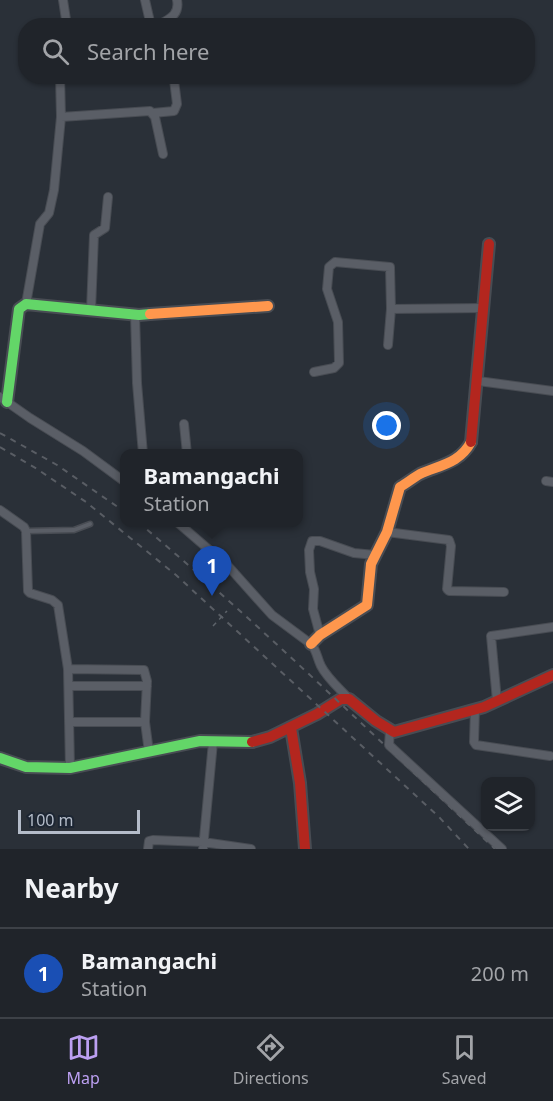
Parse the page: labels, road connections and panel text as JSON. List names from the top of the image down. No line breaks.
{"scale_bar":"100 m","page":{"search":"Search here","popup":["Bamangachi","Station"],"pins":"1","scale":"100 m","heading":"Nearby","list":[{"mark":"1","name":"Bamangachi","note":"Station","value":"200 m"}],"nav":["Map","Directions","Saved"]}}
